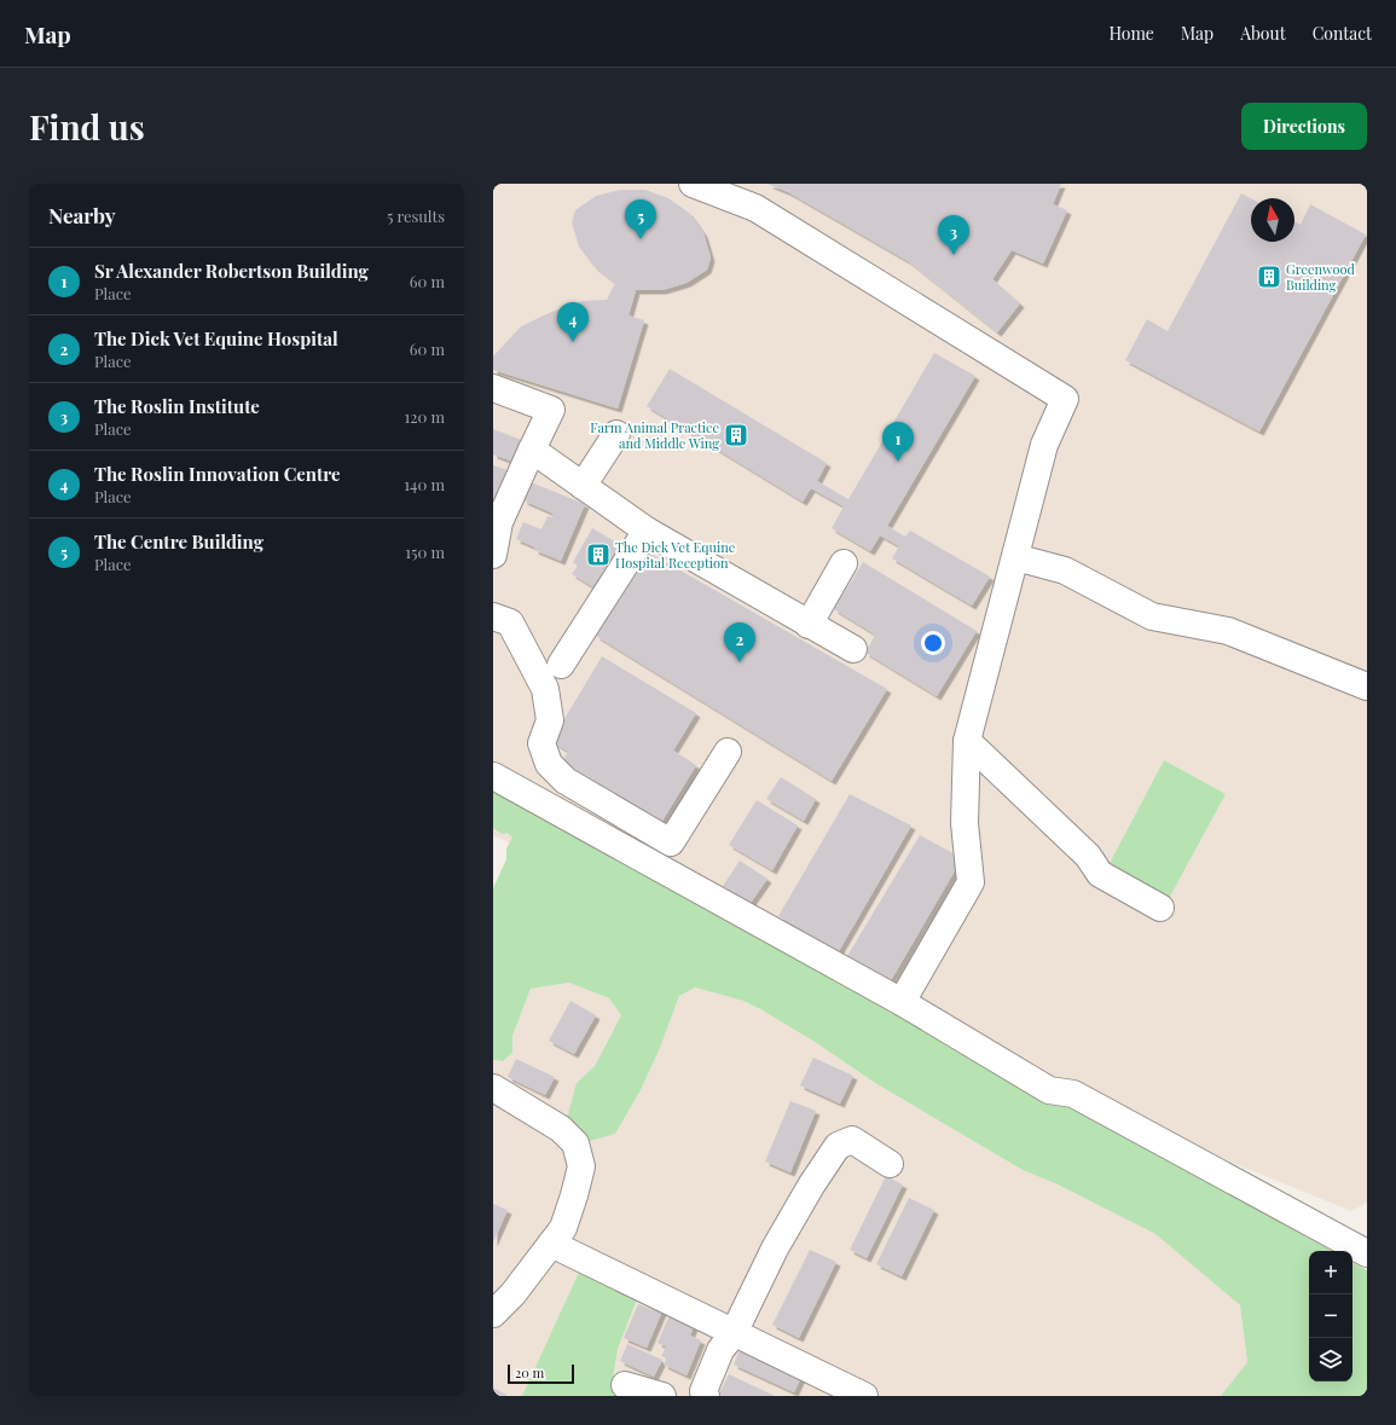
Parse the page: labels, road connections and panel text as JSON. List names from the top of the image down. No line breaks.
{"places":{"building":["Greenwood Building","Farm Animal Practice and Middle Wing","The Dick Vet Equine Hospital Reception"]},"scale_bar":"20 m","north":"top","page":{"header":"Map","nav":["Home","Map","About","Contact"],"buttons":"Directions","title":"Find us","heading":["Nearby","5 results"],"pins":["5","3","4","1","2"],"list":[{"mark":"1","name":"Sr Alexander Robertson Building","note":"Place","value":"60 m"},{"mark":"2","name":"The Dick Vet Equine Hospital","note":"Place","value":"60 m"},{"mark":"3","name":"The Roslin Institute","note":"Place","value":"120 m"},{"mark":"4","name":"The Roslin Innovation Centre","note":"Place","value":"140 m"},{"mark":"5","name":"The Centre Building","note":"Place","value":"150 m"}],"map_buttons":["+","−"],"scale":"20 m"}}
